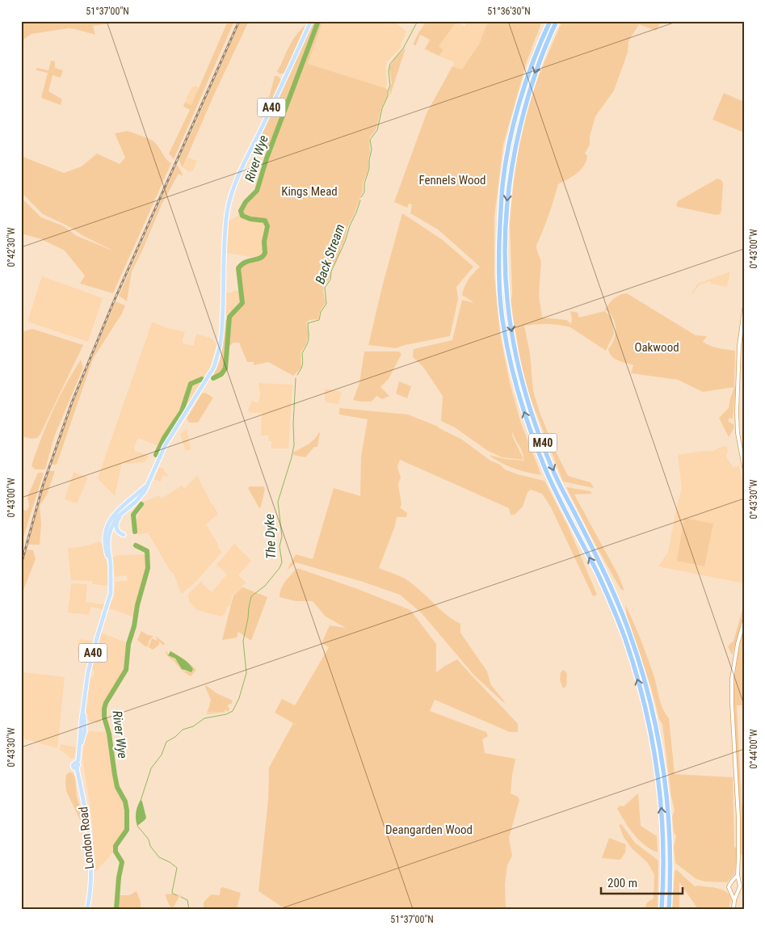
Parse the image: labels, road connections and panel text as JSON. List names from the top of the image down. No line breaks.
{"streets":{"highway":["M40"],"main road":["A40","London Road"]},"crossings":[["A40","London Road"]],"water":["River Wye","Back Stream","The Dyke"],"parks":["Fennels Wood","Kings Mead","Oakwood","Deangarden Wood"],"scale_bar":"200 m","coordinates":["51°37'00\"N","51°36'30\"N","0°42'30\"W","0°43'00\"W","0°43'30\"W","0°44'00\"W"]}
